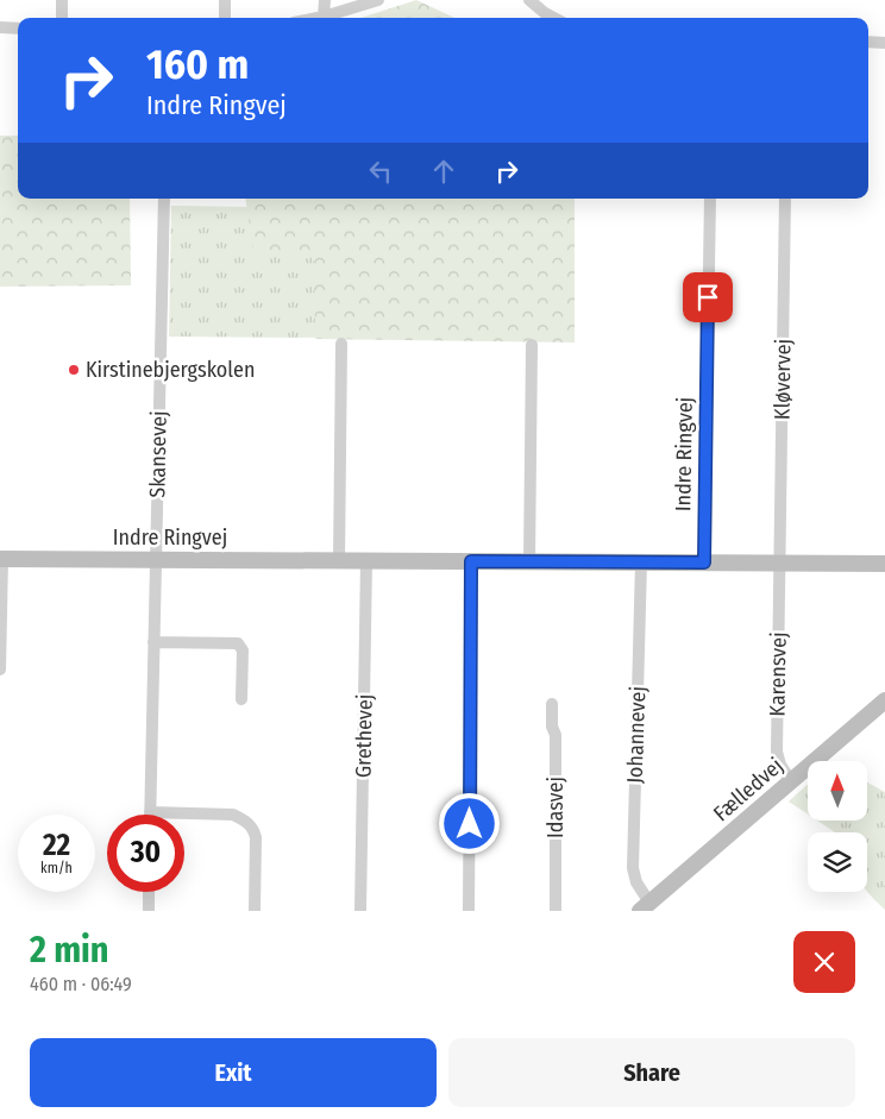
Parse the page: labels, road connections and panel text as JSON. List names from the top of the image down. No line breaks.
{"streets":{"street":["Kløvervej","Skansevej","Indre Ringvej","Karensvej","Johannevej","Grethevej","Fælledvej","Idasvej"]},"crossings":[["Kløvervej","Indre Ringvej"],["Kløvervej","Karensvej"],["Skansevej","Indre Ringvej"],["Indre Ringvej","Karensvej"],["Indre Ringvej","Johannevej"],["Indre Ringvej","Grethevej"],["Karensvej","Fælledvej"],["Johannevej","Fælledvej"]],"places":["Kirstinebjergskolen"],"north":"top","page":{"turn":["160 m","Indre Ringvej"],"speed":"22 km/h","limit":"30","heading":["2 min","460 m · 06:49"],"buttons":["Exit","Share"]}}
